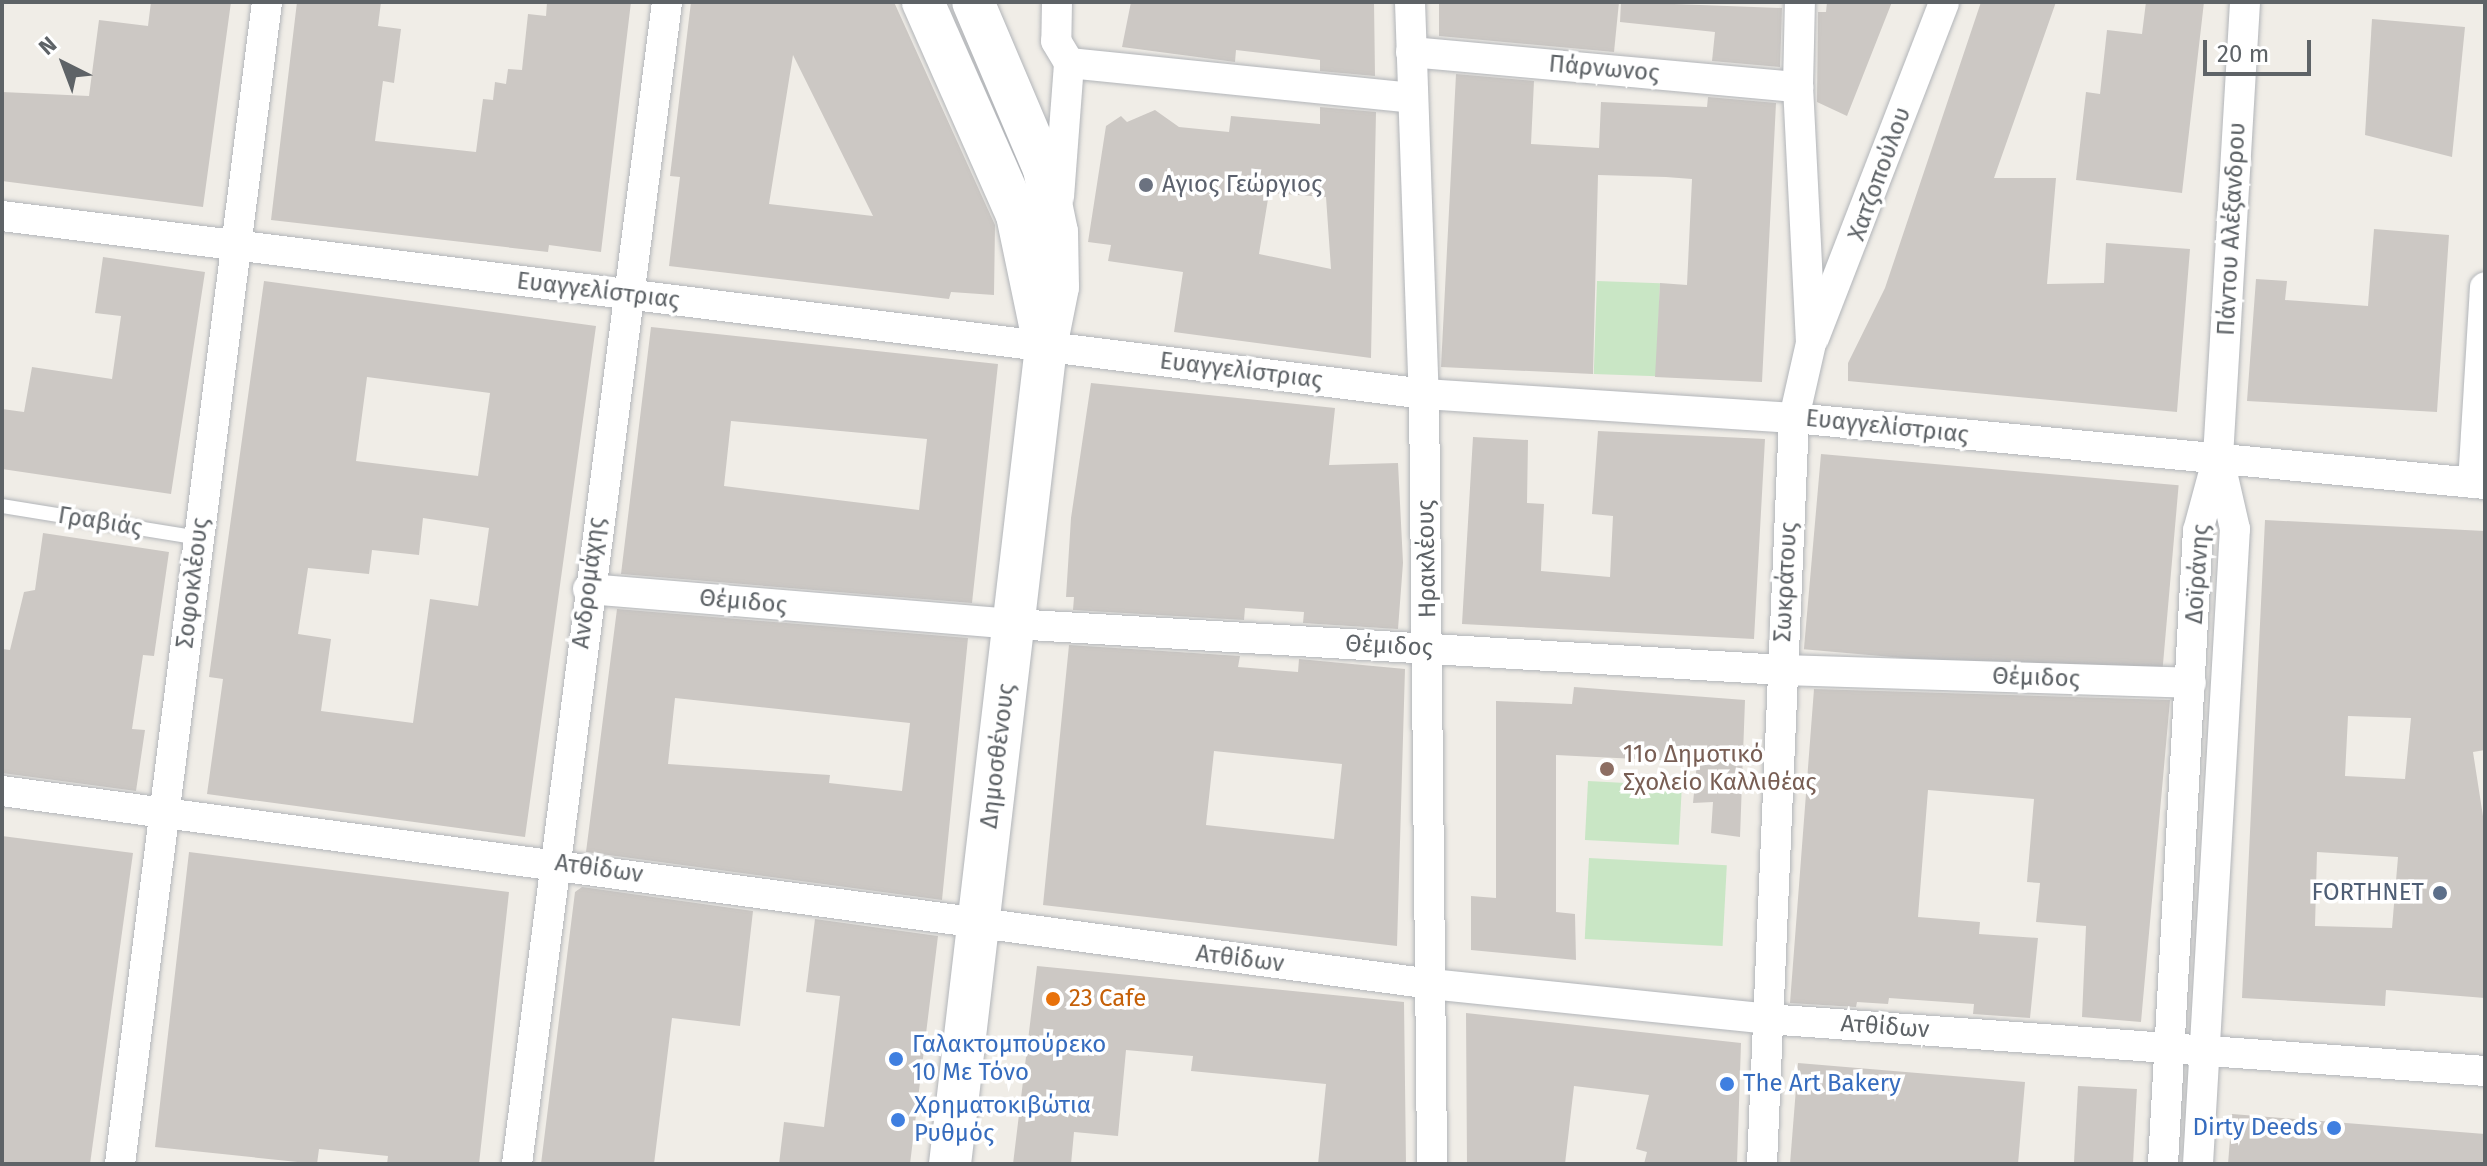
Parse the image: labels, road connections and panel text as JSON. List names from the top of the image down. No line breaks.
{"streets":{"street":["Πάρνωνος","Χατζοπούλου","Πάντου Αλέξανδρου","Ευαγγελίστριας","Ηρακλέους","Δοϊράνης","Σωκράτους","Σοφοκλέους","Ανδρομάχης","Θέμιδος","Δημοσθένους","Ατθίδων"],"lane":["Γραβιάς"]},"crossings":[["Πάρνωνος","Ηρακλέους"],["Πάρνωνος","Σωκράτους"],["Χατζοπούλου","Σωκράτους"],["Πάντου Αλέξανδρου","Ευαγγελίστριας"],["Πάντου Αλέξανδρου","Δοϊράνης"],["Ευαγγελίστριας","Ηρακλέους"],["Ευαγγελίστριας","Δοϊράνης"],["Ευαγγελίστριας","Σωκράτους"],["Ευαγγελίστριας","Σοφοκλέους"],["Ευαγγελίστριας","Ανδρομάχης"],["Ευαγγελίστριας","Δημοσθένους"],["Γραβιάς","Σοφοκλέους"],["Ηρακλέους","Θέμιδος"],["Ηρακλέους","Ατθίδων"],["Δοϊράνης","Θέμιδος"],["Δοϊράνης","Ατθίδων"],["Σωκράτους","Θέμιδος"],["Σωκράτους","Ατθίδων"],["Σοφοκλέους","Ατθίδων"],["Ανδρομάχης","Θέμιδος"],["Ανδρομάχης","Ατθίδων"],["Θέμιδος","Δημοσθένους"],["Δημοσθένους","Ατθίδων"]],"places":["Αγιος Γεώργιος","11ο Δημοτικό Σχολείο Καλλιθέας","FORTHNET","23 Cafe","Γαλακτομπούρεκο 10 Με Τόνο","The Art Bakery","Χρηματοκιβώτια Ρυθμός","Dirty Deeds"],"scale_bar":"20 m","north":"top left"}
